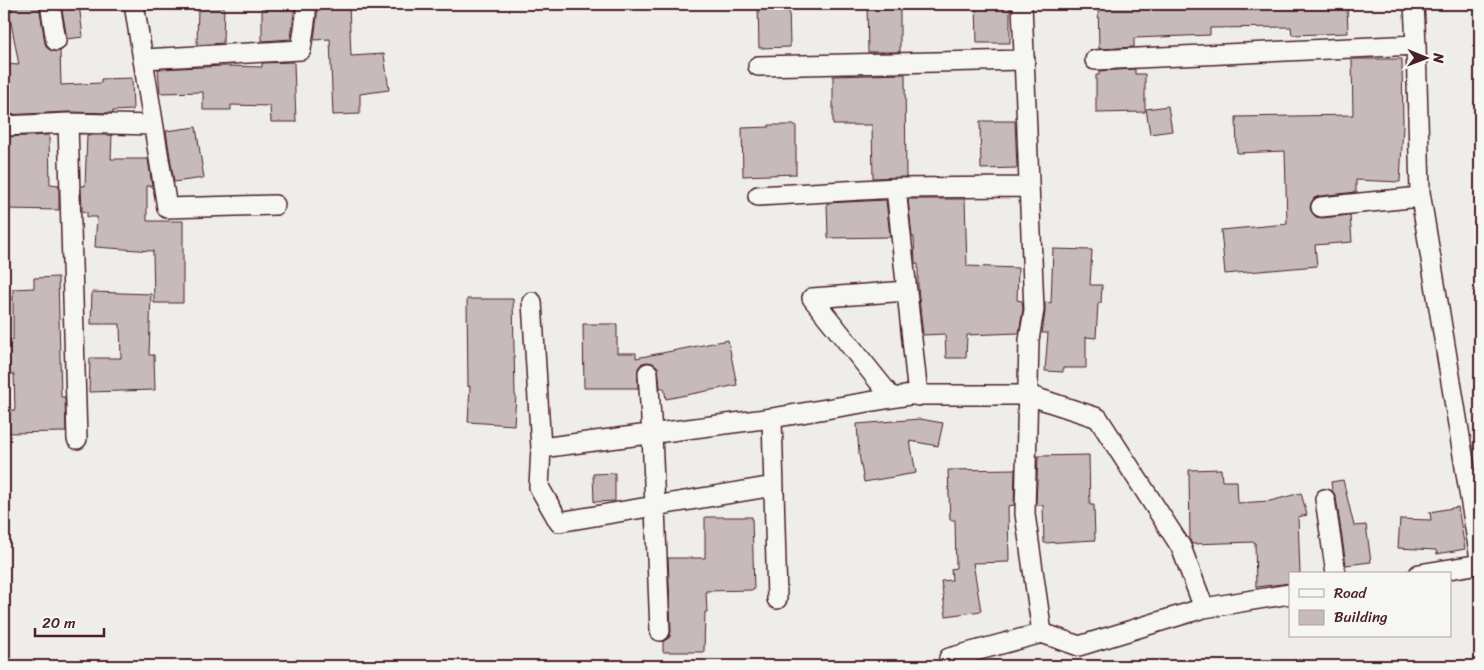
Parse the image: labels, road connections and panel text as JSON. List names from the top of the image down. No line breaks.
{"legend":["Road","Building"],"scale_bar":"20 m","north":"right"}
